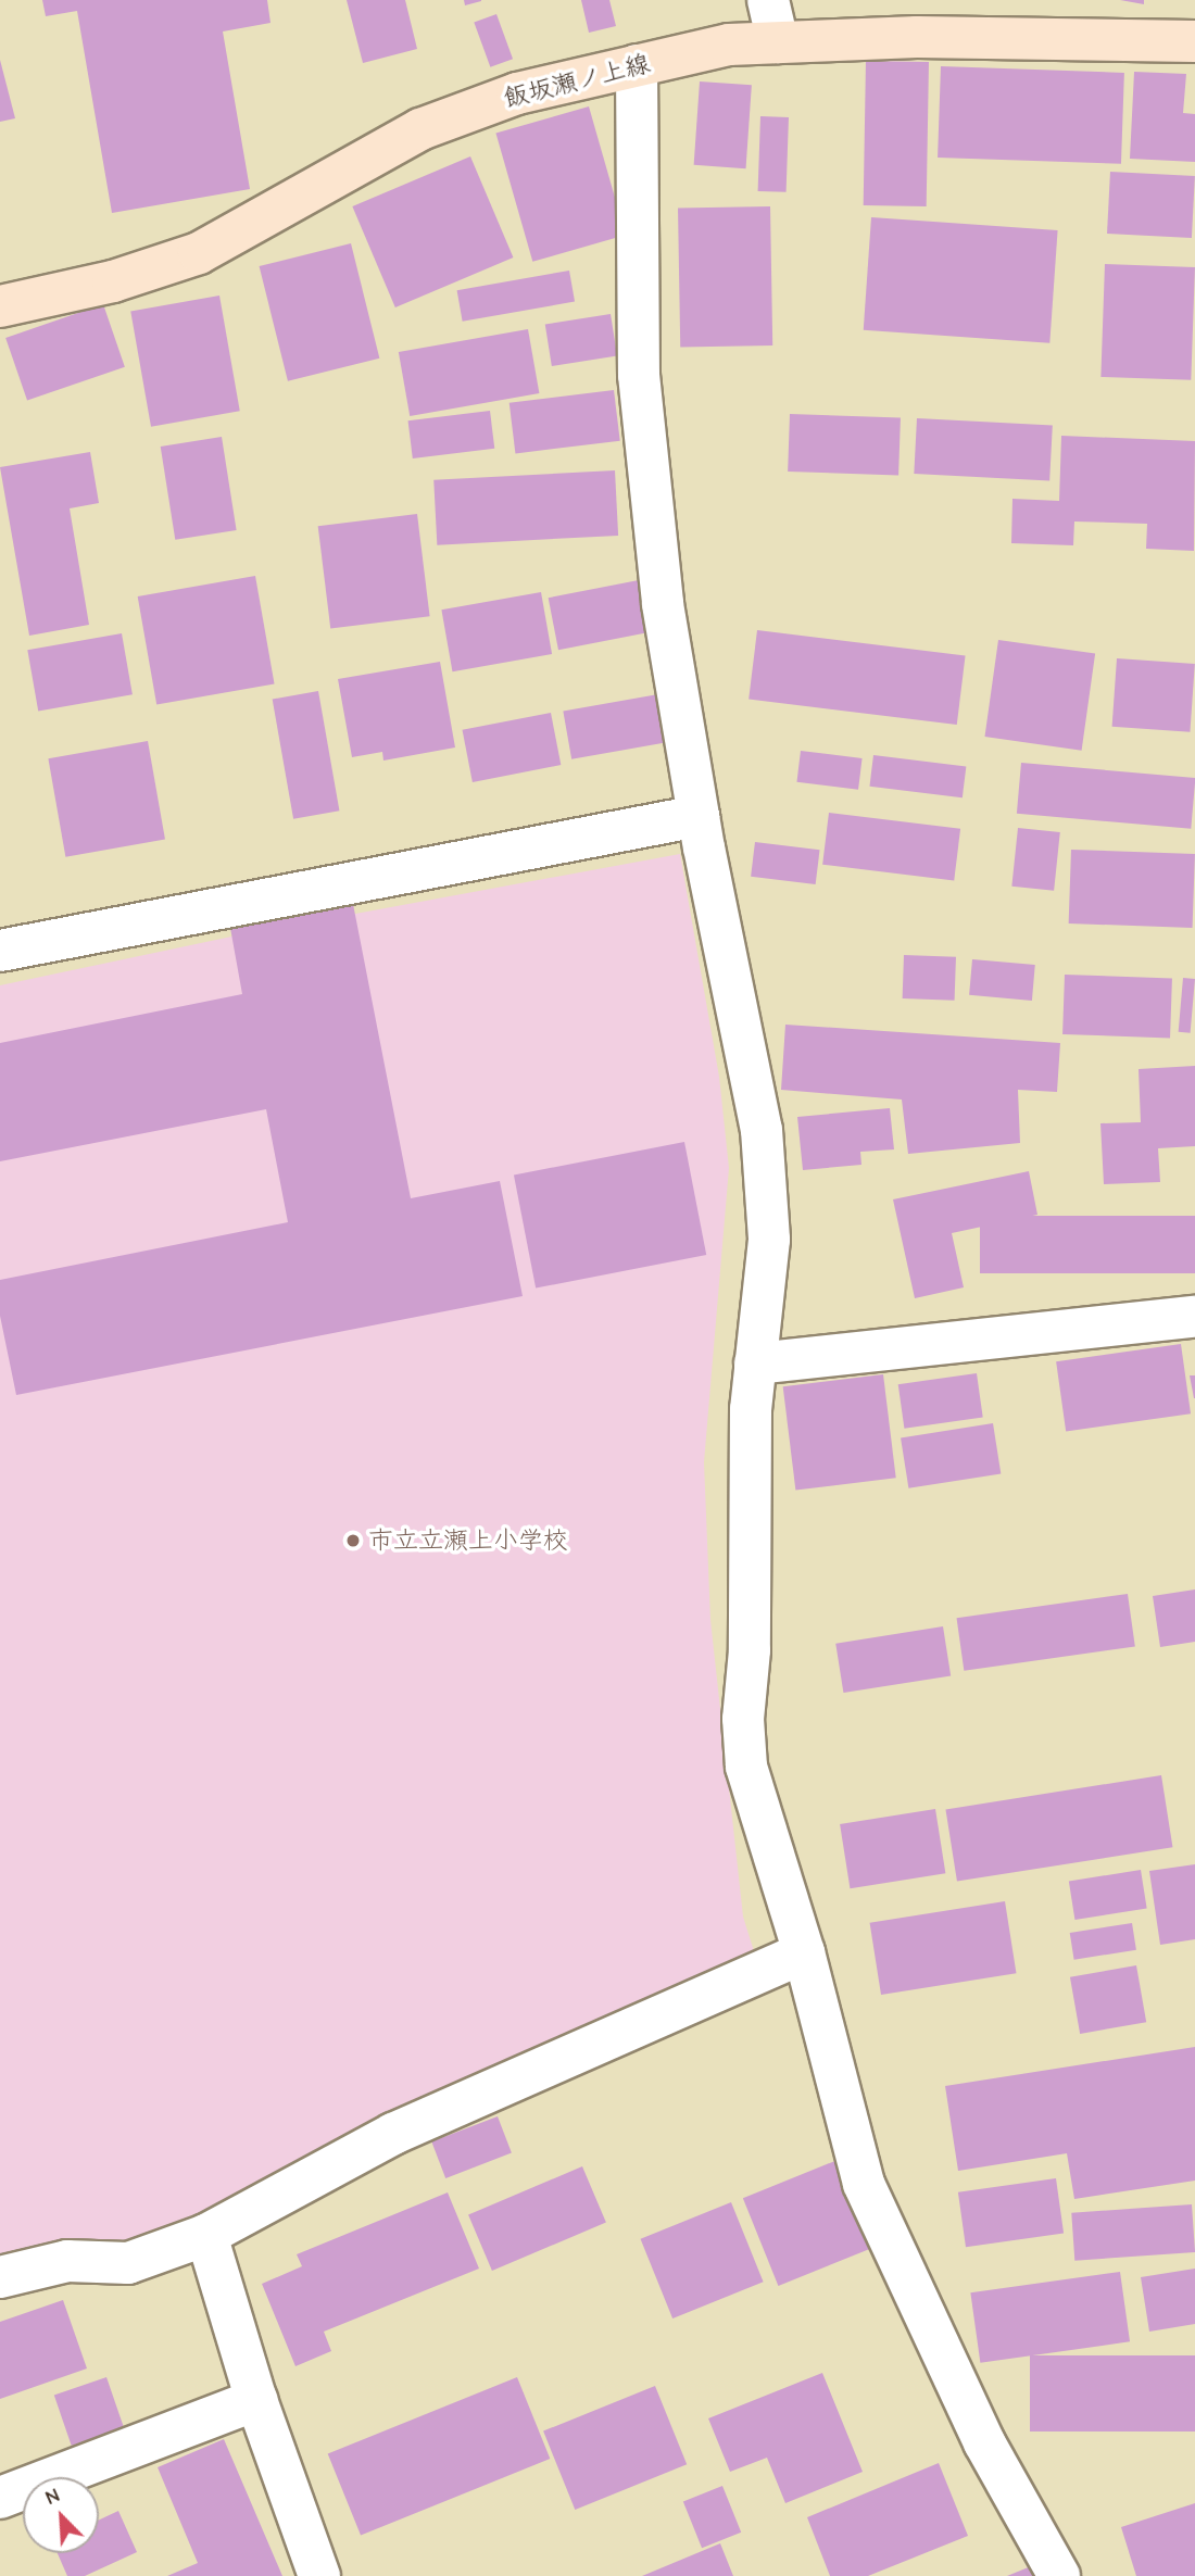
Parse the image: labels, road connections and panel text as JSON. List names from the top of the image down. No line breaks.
{"streets":{"main road":["飯坂瀬ノ上線"]},"places":["市立立瀬上小学校"],"north":"top left"}
